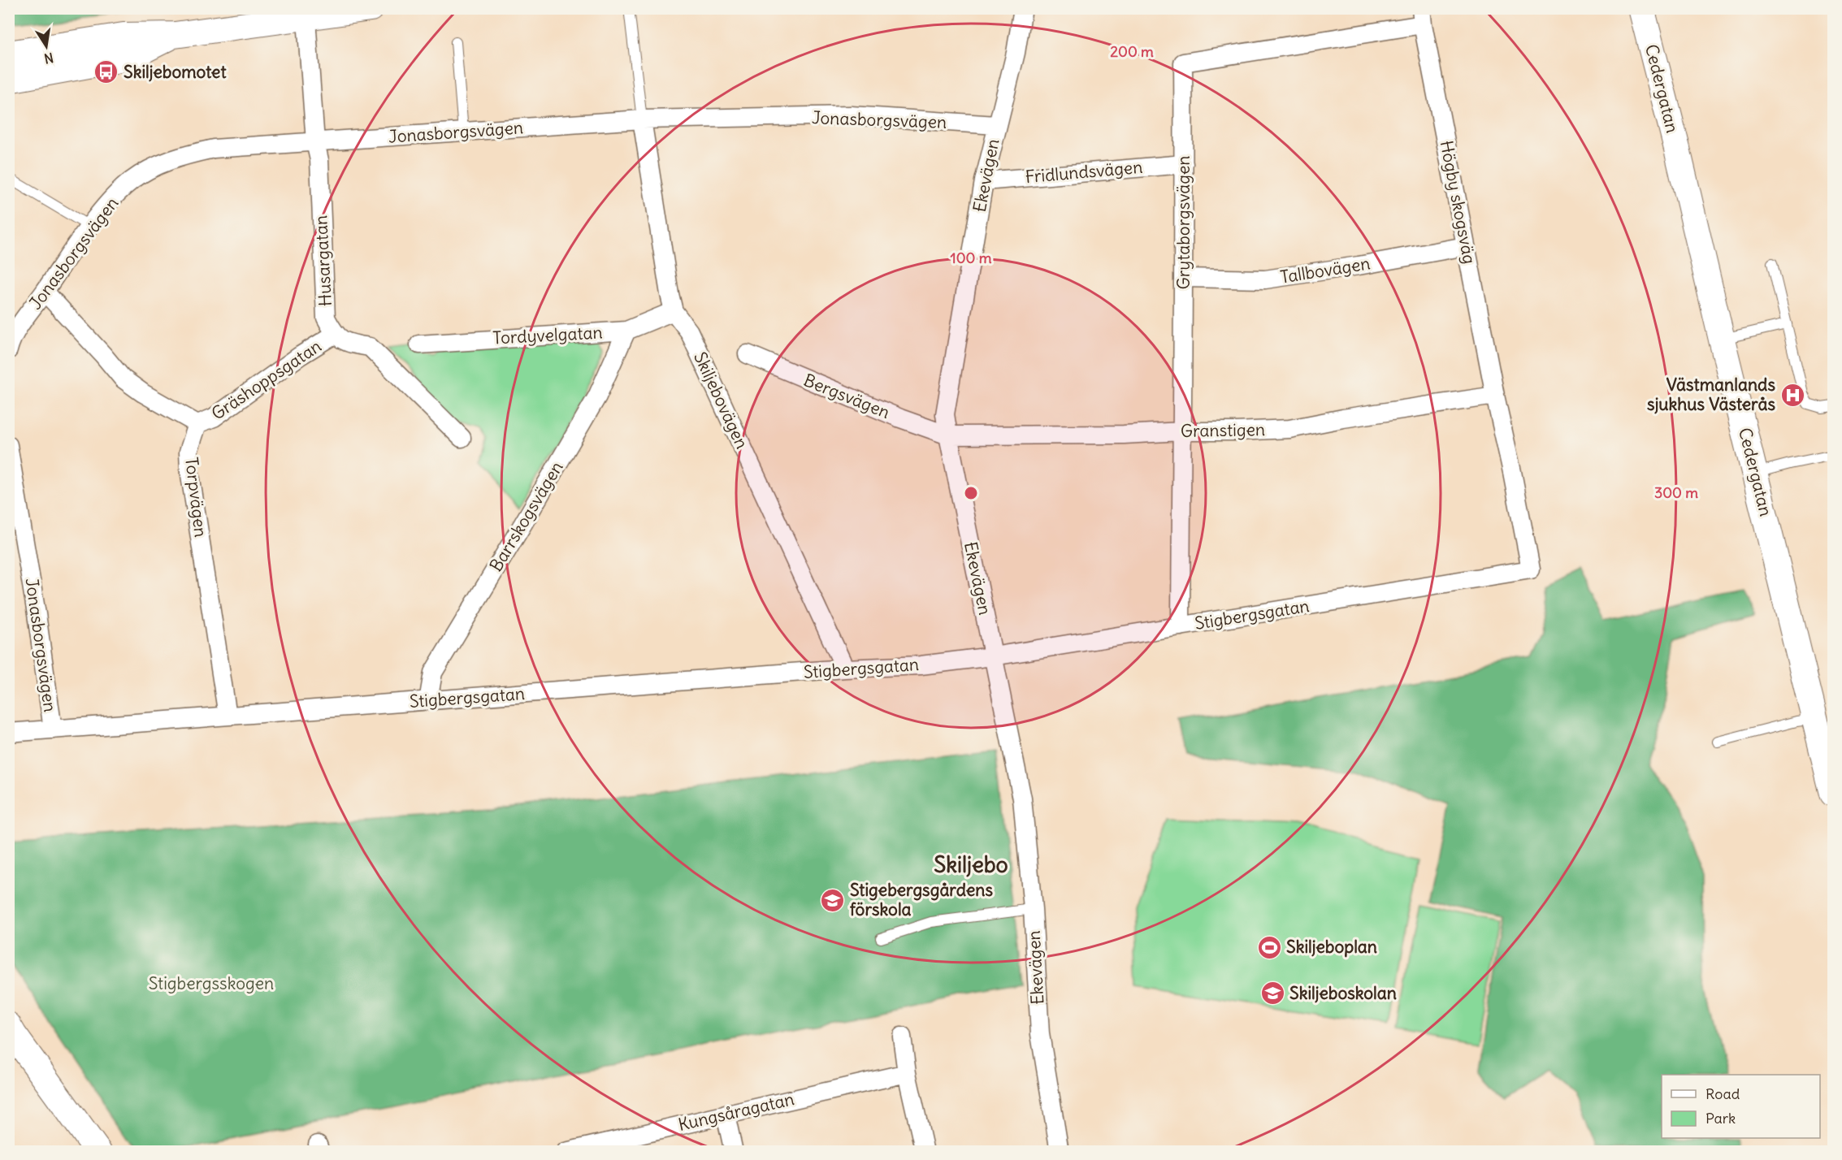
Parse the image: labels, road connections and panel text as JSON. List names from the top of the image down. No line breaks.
{"streets":{"street":["Cedergatan","Jonasborgsvägen","Fridlundsvägen","Ekevägen","Högby skogsväg","Grytaborgsvägen","Husargatan","Tallbovägen","Tordyvelgatan","Gräshoppsgatan","Bergsvägen","Skiljebovägen","Granstigen","Torpvägen","Barrskogsvägen","Stigbergsgatan","Kungsåragatan"]},"crossings":[["Jonasborgsvägen","Ekevägen"],["Jonasborgsvägen","Husargatan"],["Jonasborgsvägen","Skiljebovägen"],["Jonasborgsvägen","Stigbergsgatan"],["Fridlundsvägen","Ekevägen"],["Fridlundsvägen","Grytaborgsvägen"],["Ekevägen","Bergsvägen"],["Ekevägen","Granstigen"],["Ekevägen","Stigbergsgatan"],["Högby skogsväg","Grytaborgsvägen"],["Högby skogsväg","Tallbovägen"],["Högby skogsväg","Granstigen"],["Högby skogsväg","Stigbergsgatan"],["Grytaborgsvägen","Tallbovägen"],["Grytaborgsvägen","Granstigen"],["Grytaborgsvägen","Stigbergsgatan"],["Husargatan","Gräshoppsgatan"],["Tordyvelgatan","Skiljebovägen"],["Tordyvelgatan","Barrskogsvägen"],["Gräshoppsgatan","Torpvägen"],["Bergsvägen","Granstigen"],["Skiljebovägen","Stigbergsgatan"],["Granstigen","Stigbergsgatan"],["Torpvägen","Stigbergsgatan"],["Barrskogsvägen","Stigbergsgatan"]],"districts":["Skiljebo"],"parks":["Stigbergsskogen"],"places":{"bus stop":["Skiljebomotet"],"hospital":["Västmanlands sjukhus Västerås"],"school or university":["Stigebergsgårdens förskola","Skiljeboskolan"],"sports":["Skiljeboplan"]},"legend":["Road","Park"],"north":"bottom","rings":["200 m","100 m","300 m"]}
